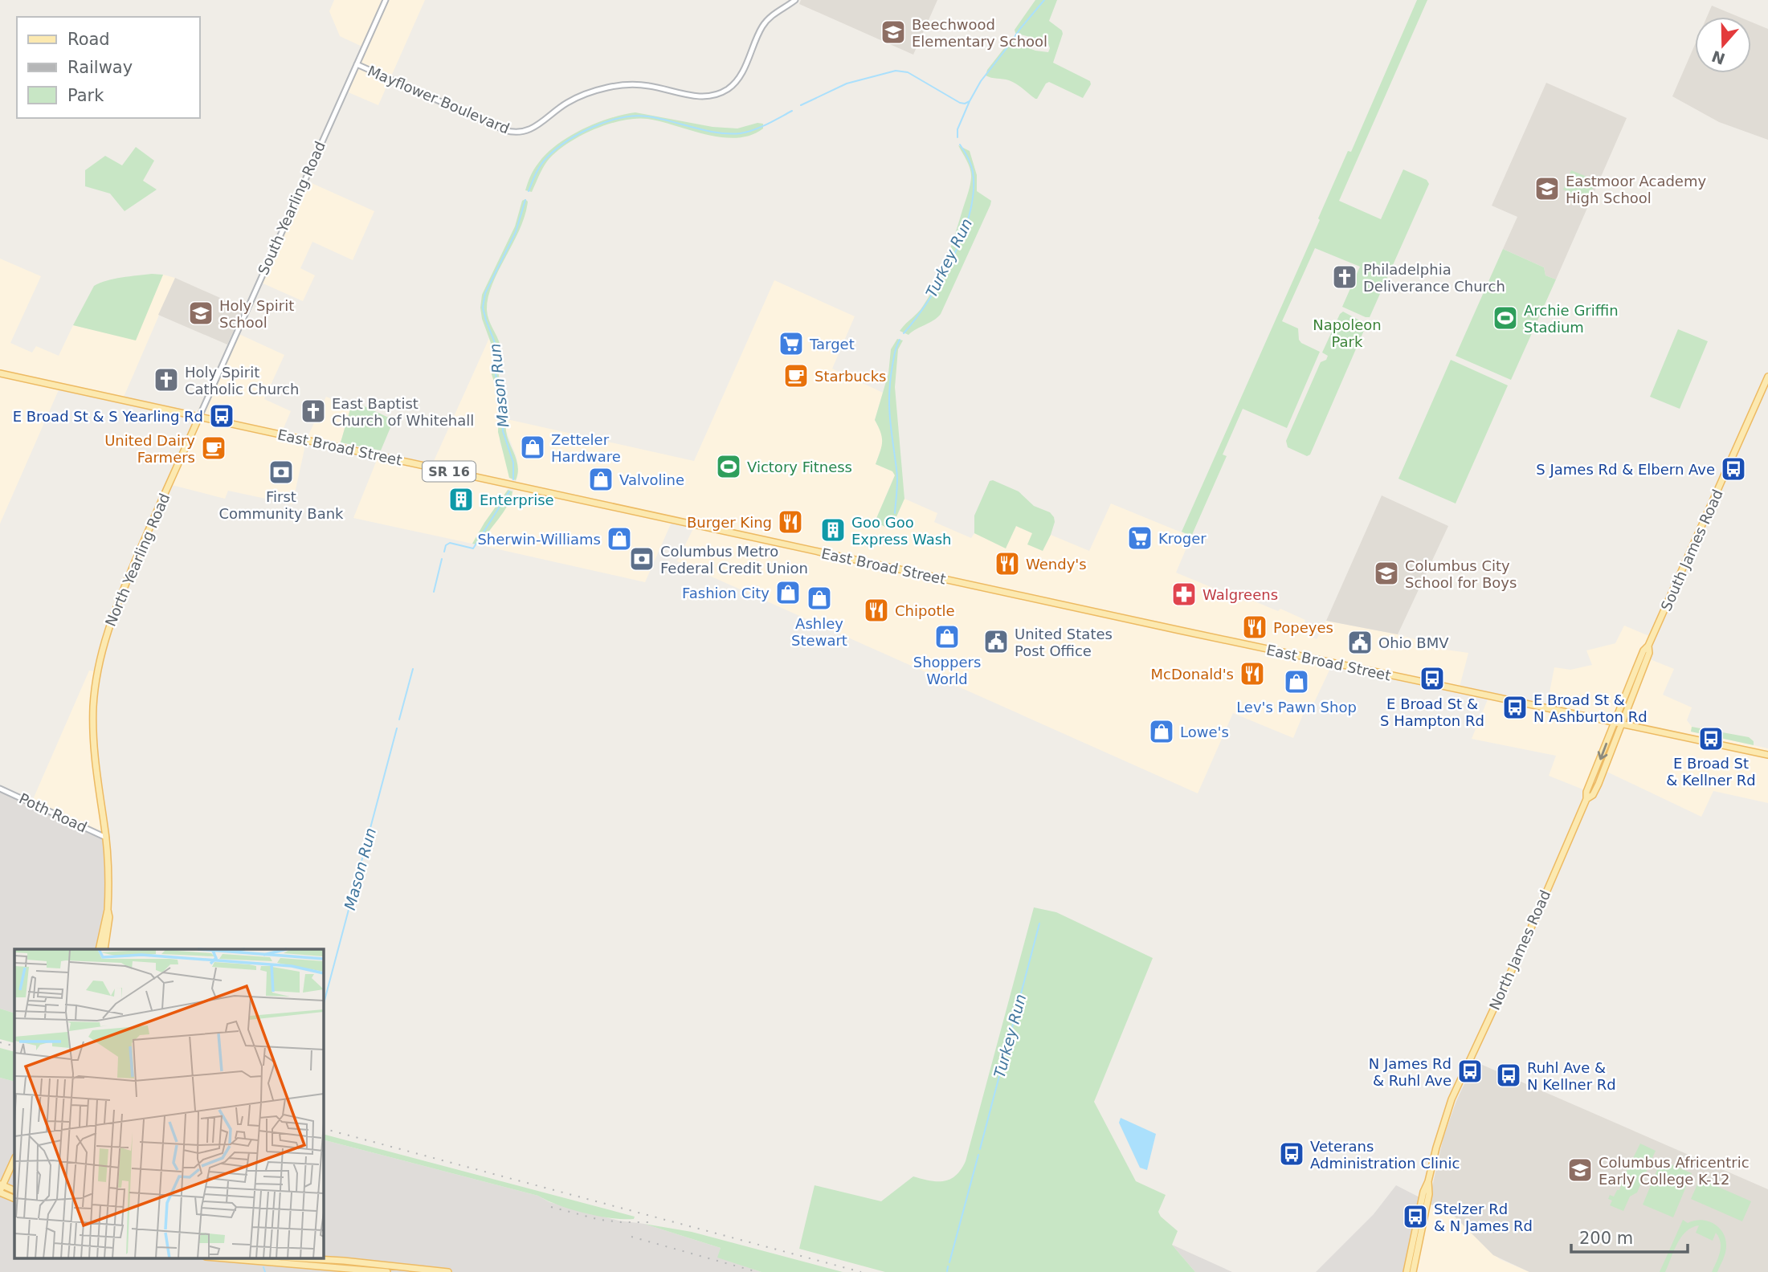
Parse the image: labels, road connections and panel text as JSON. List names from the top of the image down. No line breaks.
{"streets":{"main road":["East Broad Street","SR 16","South James Road","North Yearling Road","North James Road"],"street":["Mayflower Boulevard","South Yearling Road","Poth Road"]},"crossings":[["Mayflower Boulevard","South Yearling Road"],["South Yearling Road","East Broad Street"],["South Yearling Road","North Yearling Road"],["East Broad Street","South James Road"],["East Broad Street","North Yearling Road"],["East Broad Street","North James Road"],["South James Road","North James Road"],["North Yearling Road","Poth Road"]],"water":["Turkey Run","Mason Run"],"parks":["Napoleon Park"],"places":{"school or university":["Beechwood Elementary School","Eastmoor Academy High School","Holy Spirit School","Columbus City School for Boys","Columbus Africentric Early College K-12"],"church":["Philadelphia Deliverance Church","Holy Spirit Catholic Church","East Baptist Church of Whitehall"],"sports":["Archie Griffin Stadium","Victory Fitness"],"supermarket":["Target","Kroger"],"cafe":["Starbucks","United Dairy Farmers"],"bus stop":["E Broad St & S Yearling Rd","S James Rd & Elbern Ave","E Broad St & S Hampton Rd","E Broad St & N Ashburton Rd","E Broad St & Kellner Rd","N James Rd & Ruhl Ave","Ruhl Ave & N Kellner Rd","Veterans Administration Clinic","Stelzer Rd & N James Rd"],"shop":["Zetteler Hardware","Valvoline","Sherwin-Williams","Fashion City","Ashley Stewart","Shoppers World","Lev's Pawn Shop","Lowe's"],"bank":["First Community Bank","Columbus Metro Federal Credit Union"],"building":["Enterprise","Goo Goo Express Wash"],"restaurant":["Burger King","Wendy's","Chipotle","Popeyes","McDonald's"],"pharmacy":["Walgreens"],"public building":["United States Post Office","Ohio BMV"]},"legend":["Road","Railway","Park"],"scale_bar":"200 m","north":"bottom"}
